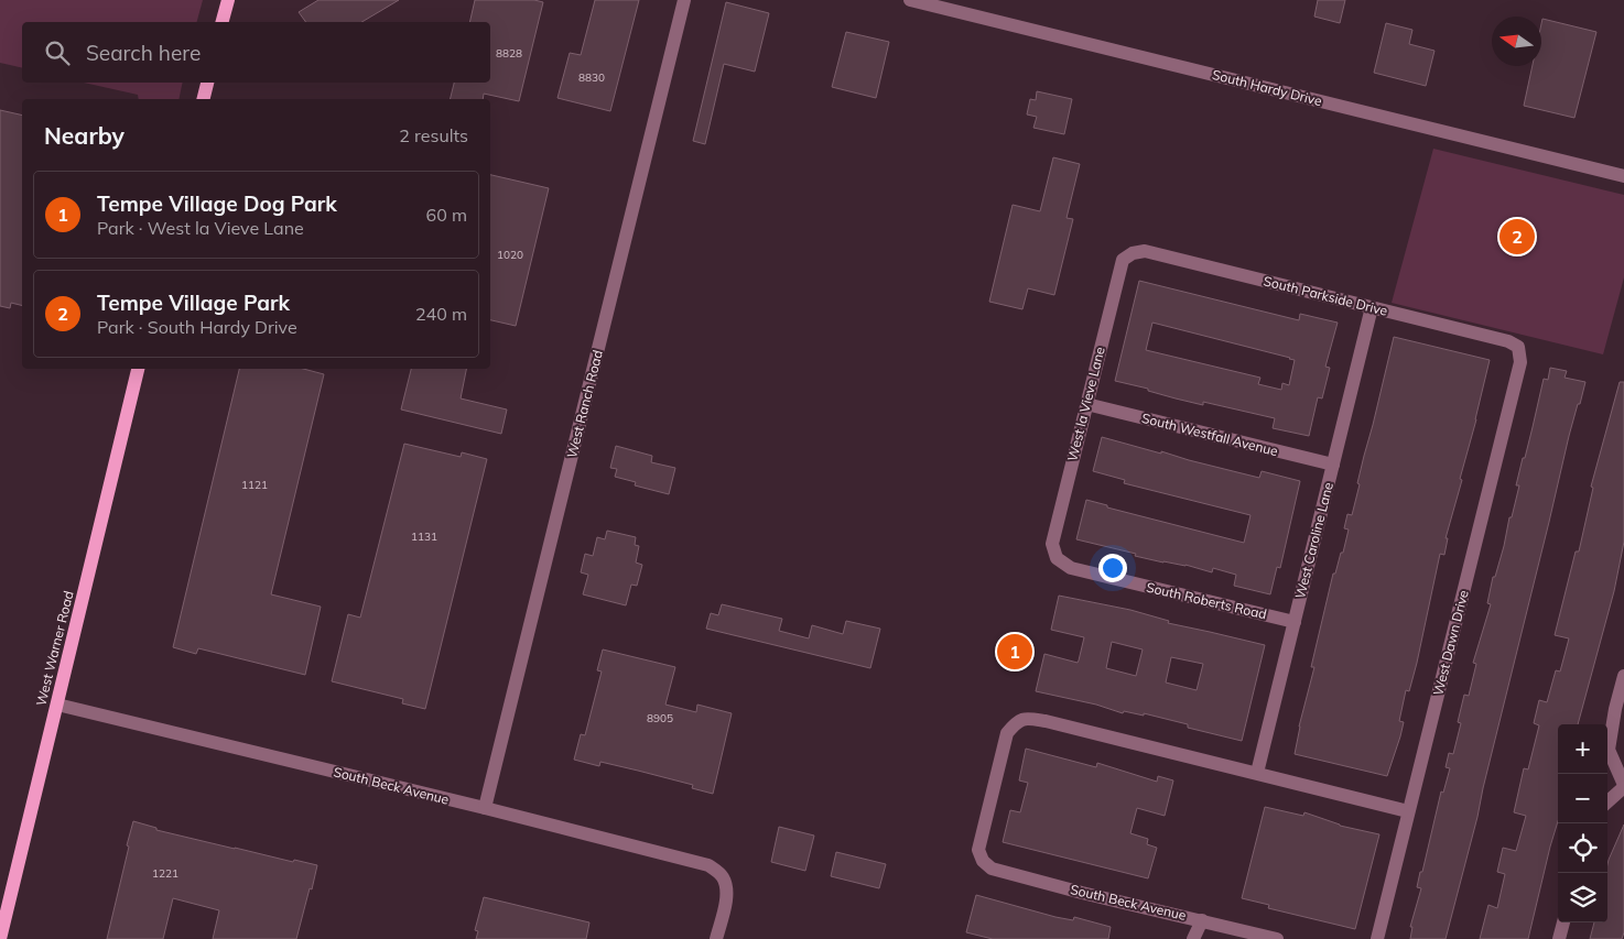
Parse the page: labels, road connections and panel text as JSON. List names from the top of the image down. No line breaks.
{"streets":{"main road":["West Warner Road"],"street":["South Hardy Drive","South Parkside Drive","West Ranch Road","West la Vieve Lane","South Westfall Avenue","West Caroline Lane","South Roberts Road","West Dawn Drive","South Beck Avenue"]},"crossings":[["South Parkside Drive","West la Vieve Lane"],["South Parkside Drive","West Caroline Lane"],["South Parkside Drive","West Dawn Drive"],["West Ranch Road","South Beck Avenue"],["West la Vieve Lane","South Westfall Avenue"],["West la Vieve Lane","South Roberts Road"],["South Westfall Avenue","West Caroline Lane"],["West Caroline Lane","South Roberts Road"],["West Caroline Lane","South Beck Avenue"],["West Warner Road","South Beck Avenue"]],"house_numbers":["8828","8830","1020","1121","1131","8905","1221"],"north":"left","page":{"search":"Search here","heading":["Nearby","2 results"],"list":[{"mark":"1","name":"Tempe Village Dog Park","note":"Park · West la Vieve Lane","value":"60 m"},{"mark":"2","name":"Tempe Village Park","note":"Park · South Hardy Drive","value":"240 m"}],"pins":["2","1"],"map_buttons":["+","−"]}}
